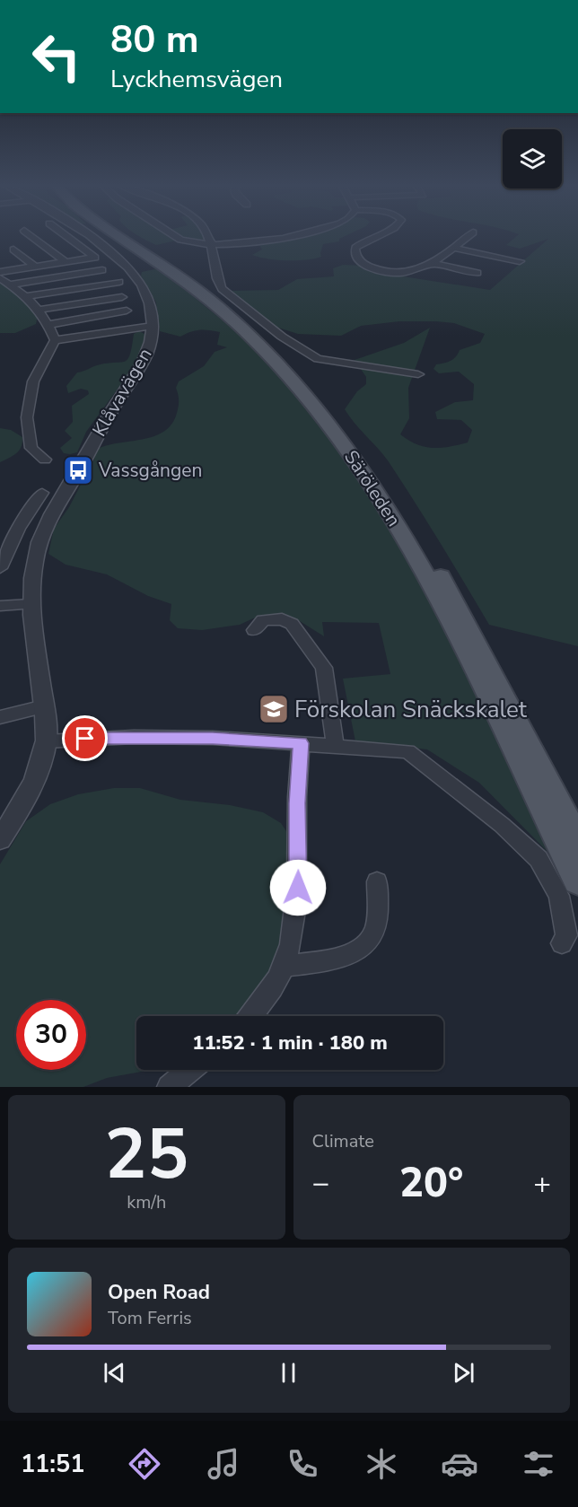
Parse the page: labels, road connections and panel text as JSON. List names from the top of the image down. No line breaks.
{"streets":{"main road":["Säröleden"],"street":["Klåvavägen"]},"places":{"bus stop":["Vassgången"],"school or university":["Förskolan Snäckskalet"]},"page":{"turn":["80 m","Lyckhemsvägen"],"limit":"30","trip":"11:52 · 1 min · 180 m","tile":[["25","km/h"],"Climate"],"heat":["−","20°","+"],"song":["Open Road","Tom Ferris"],"tabs":"11:51"}}
